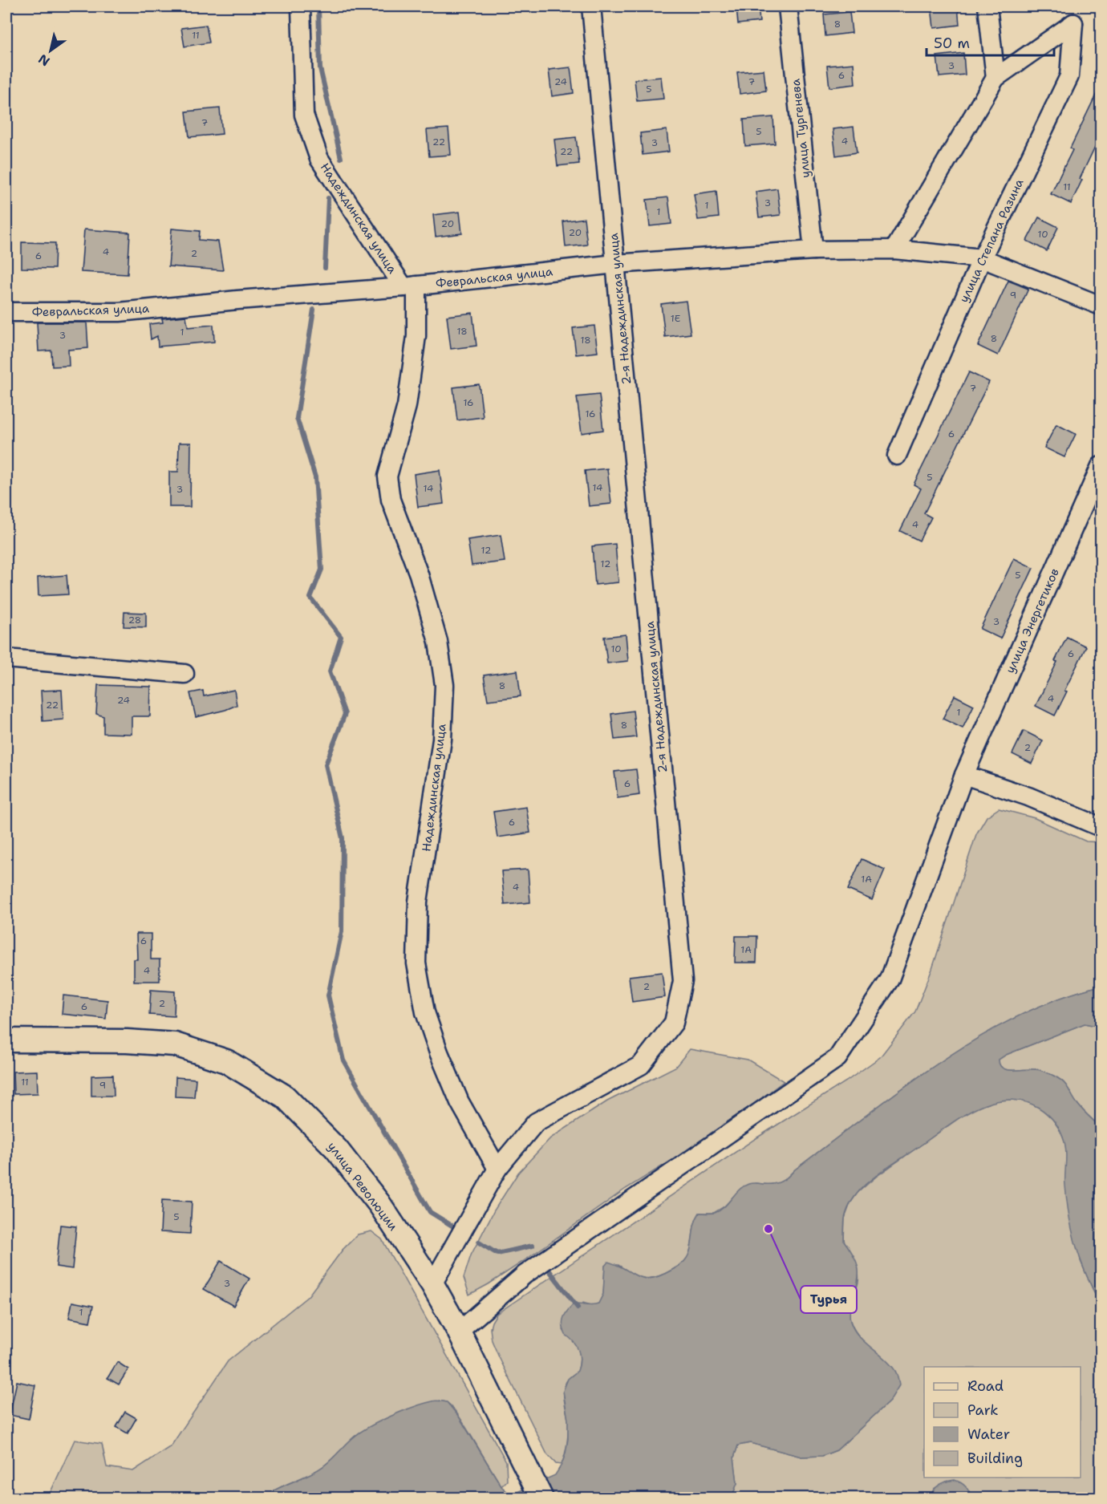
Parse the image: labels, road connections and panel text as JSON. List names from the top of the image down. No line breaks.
{"streets":{"street":["улица Тургенева","Надеждинская улица","улица Степана Разина","Февральская улица","2-я Надеждинская улица","улица Энергетиков","улица Революции"]},"crossings":[["улица Тургенева","Февральская улица"],["Надеждинская улица","Февральская улица"],["Надеждинская улица","2-я Надеждинская улица"],["улица Степана Разина","Февральская улица"],["Февральская улица","2-я Надеждинская улица"],["2-я Надеждинская улица","улица Революции"],["улица Энергетиков","улица Революции"]],"places":["Турья"],"house_numbers":["8","11","3","6","24","7","5","7","5","4","22","3","22","11","3","1","1","20","20","10","4","2","6","9","1Е","18","1","3","8","18","7","16","16","6","5","14","14","3","4","12","12","5","28","3","10","6","8","4","24","22","1","8","2","6","6","1А","4","6","1А","4","2","2","6","11","9","5","3","1"],"legend":["Road","Park","Water","Building"],"scale_bar":"50 m","north":"bottom left"}
